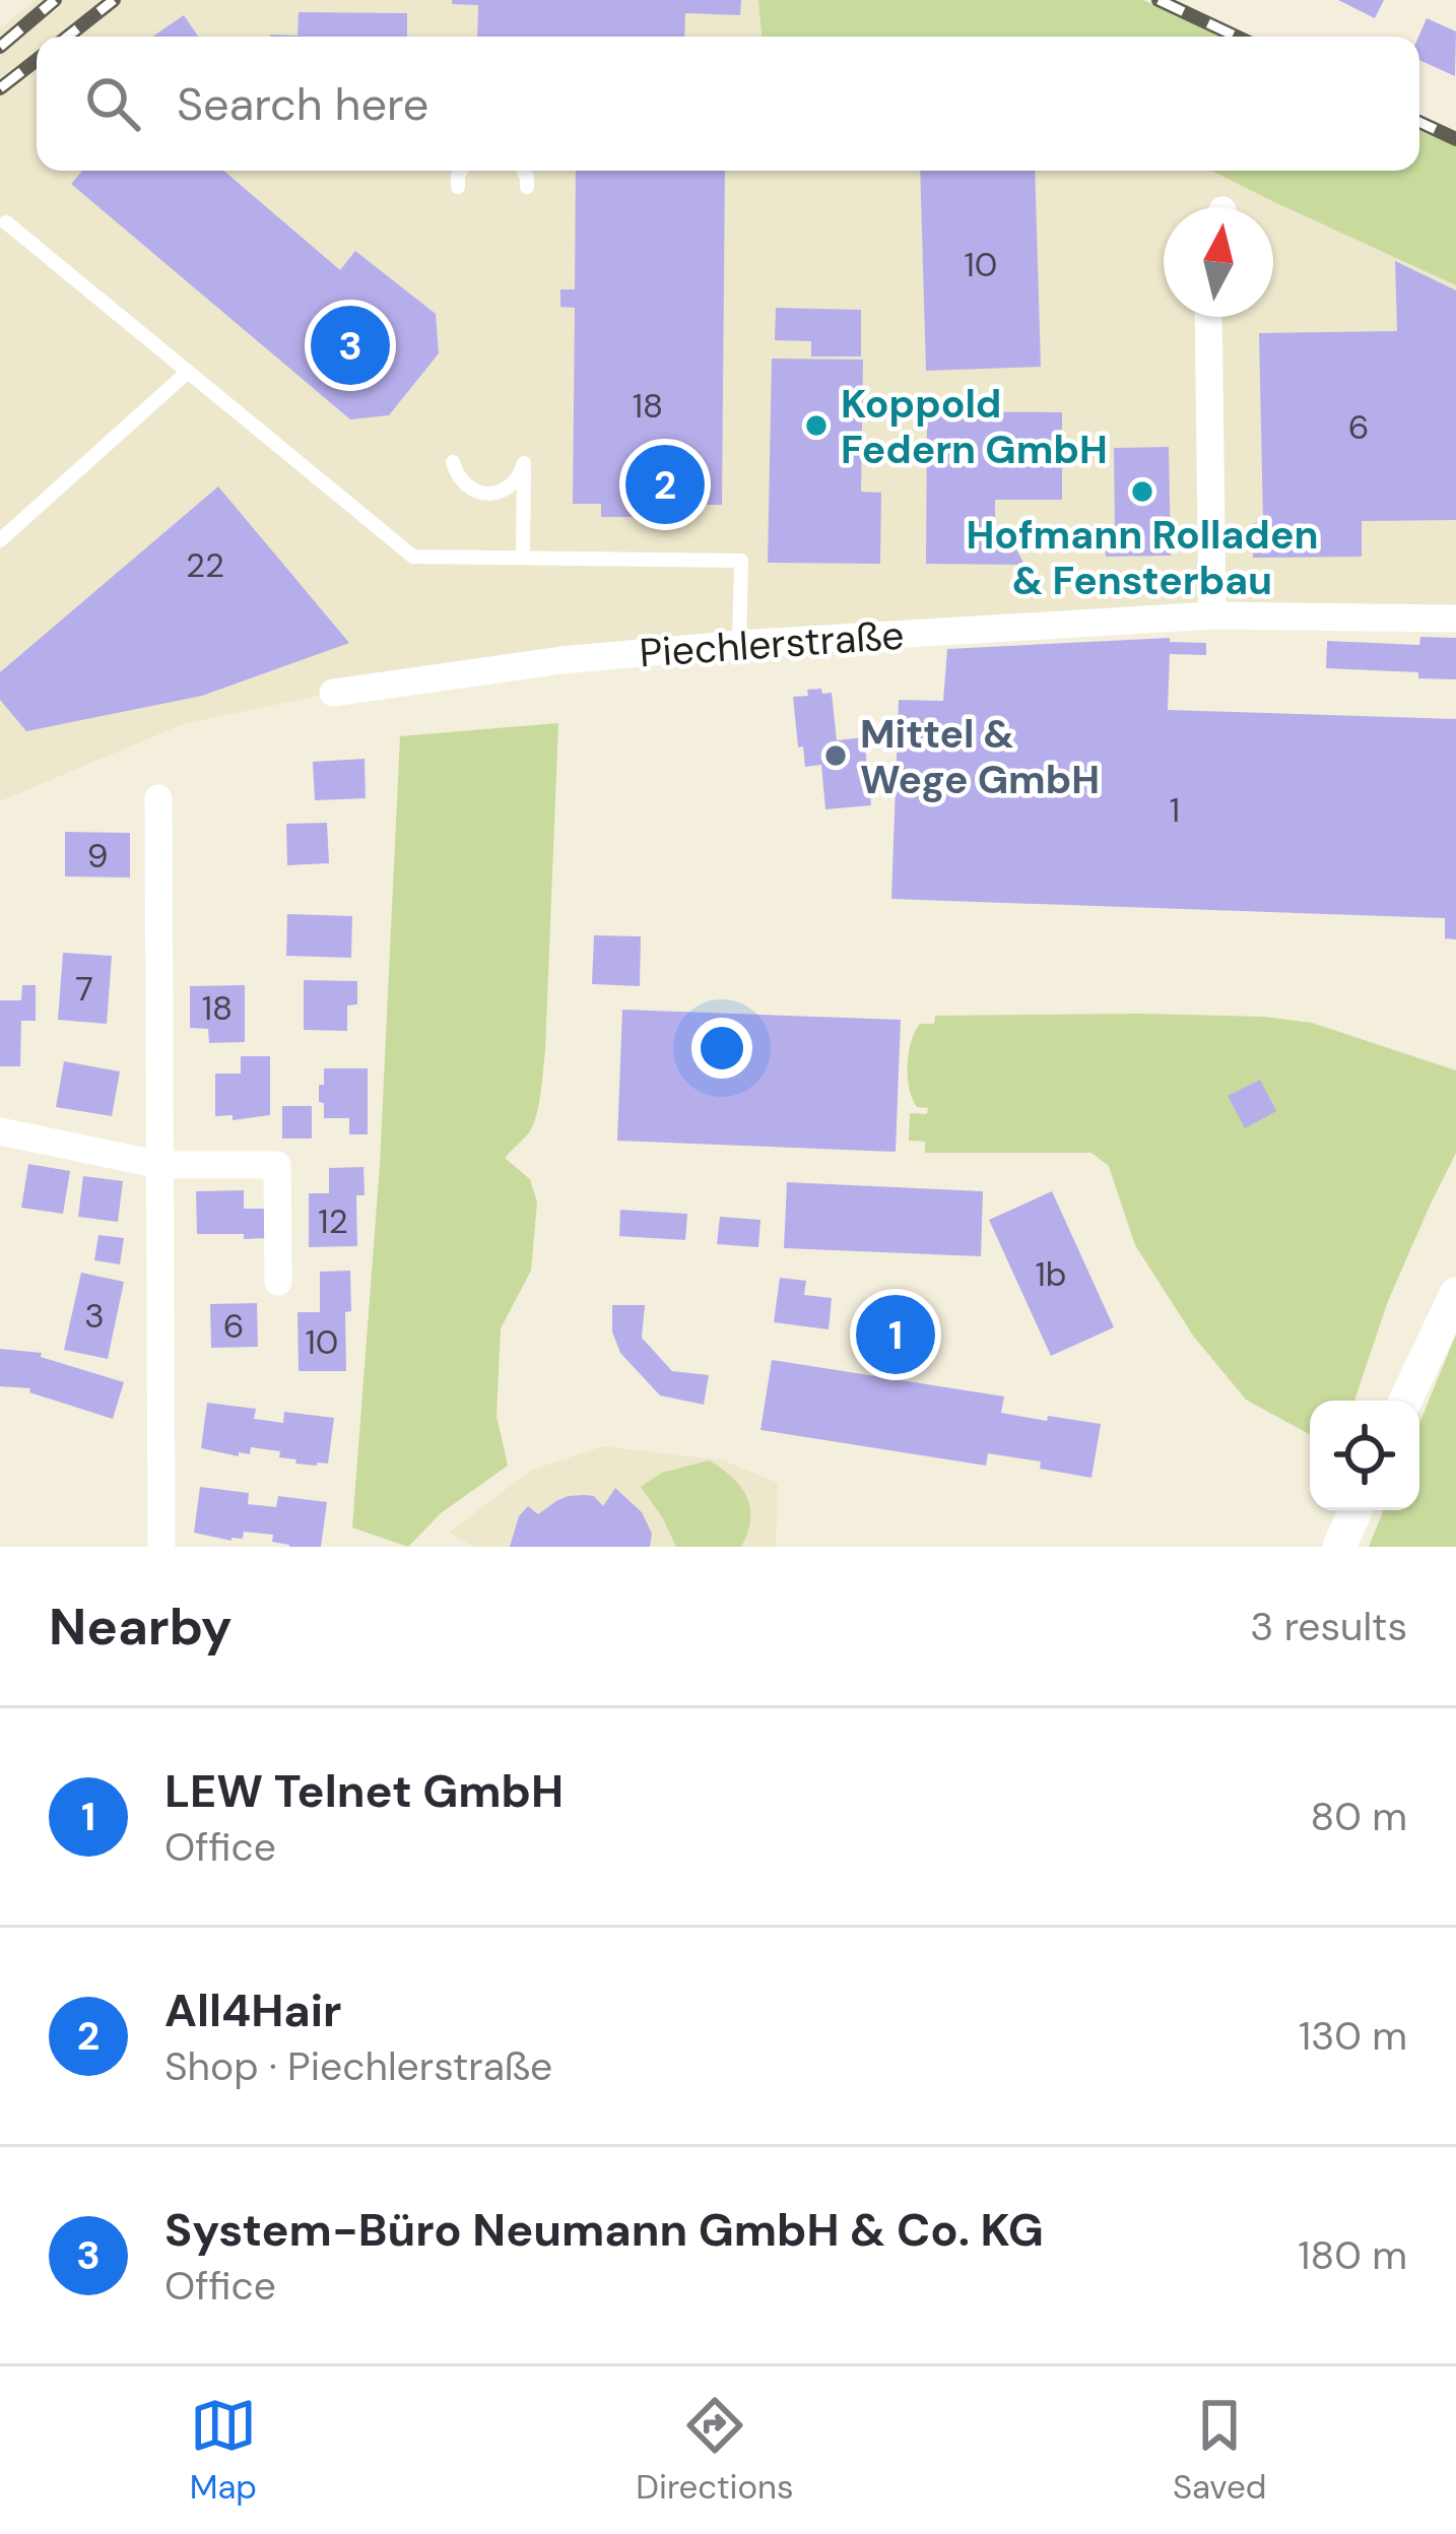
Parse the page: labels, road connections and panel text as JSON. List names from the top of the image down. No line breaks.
{"streets":{"street":["Piechlerstraße"]},"places":["Koppold Federn GmbH","Hofmann Rolladen & Fensterbau","Mittel & Wege GmbH"],"house_numbers":["10","18","6","22","1","9","7","18","12","1b","3","6","10"],"north":"top","page":{"search":"Search here","pins":["3","2","1"],"heading":["Nearby","3 results"],"list":[{"mark":"1","name":"LEW Telnet GmbH","note":"Office","value":"80 m"},{"mark":"2","name":"All4Hair","note":"Shop · Piechlerstraße","value":"130 m"},{"mark":"3","name":"System-Büro Neumann GmbH & Co. KG","note":"Office","value":"180 m"}],"nav":["Map","Directions","Saved"]}}
